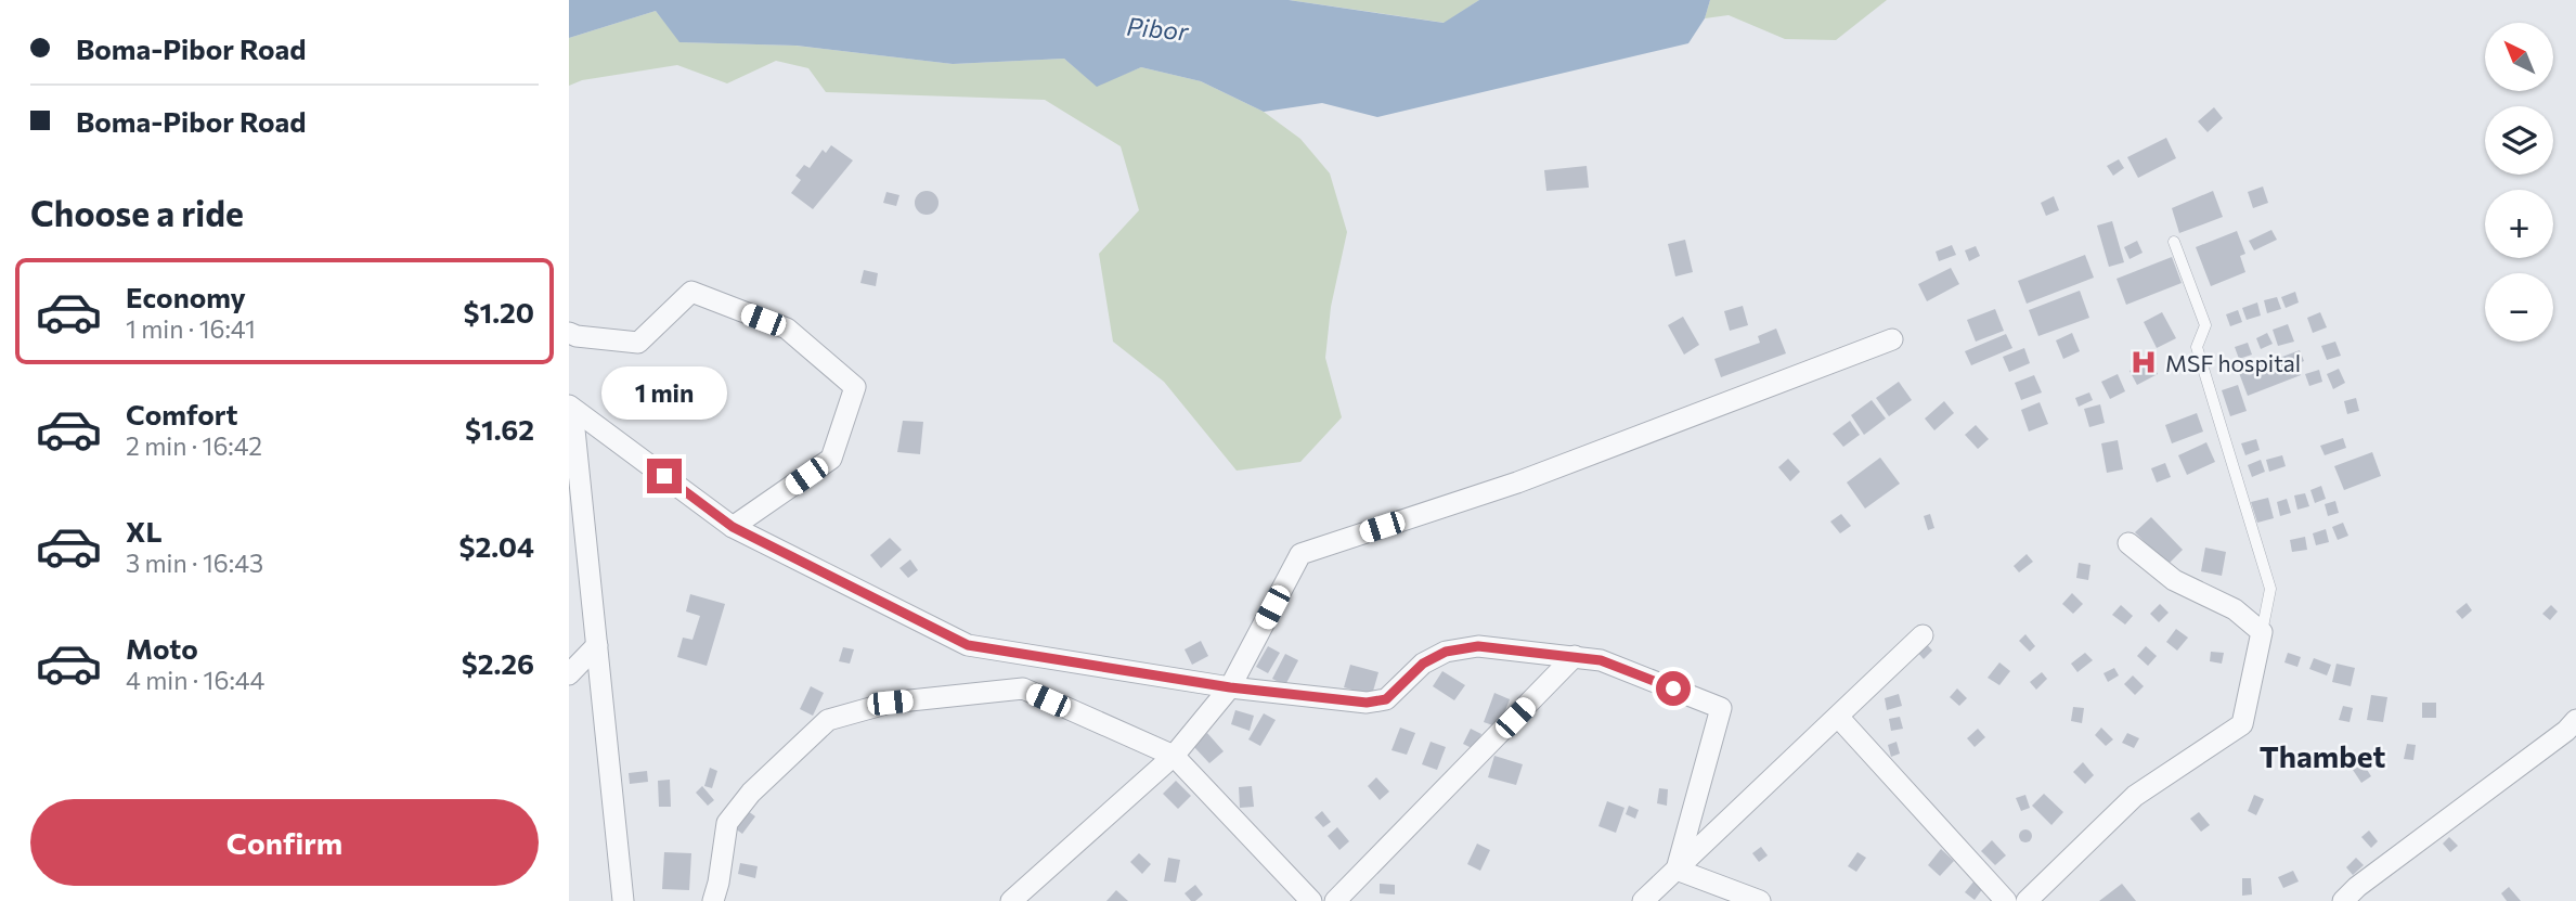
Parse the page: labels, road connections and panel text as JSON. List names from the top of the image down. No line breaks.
{"districts":["Thambet"],"water":["Pibor"],"places":{"hospital":["MSF hospital"]},"north":"top left","page":{"banner":["Boma-Pibor Road","Boma-Pibor Road"],"map_buttons":["+","−"],"heading":"Choose a ride","list":[{"name":"Economy","note":"1 min · 16:41","value":"$1.20"},{"name":"Comfort","note":"2 min · 16:42","value":"$1.62"},{"name":"XL","note":"3 min · 16:43","value":"$2.04"},{"name":"Moto","note":"4 min · 16:44","value":"$2.26"}],"bubble":"1 min","buttons":"Confirm"}}
